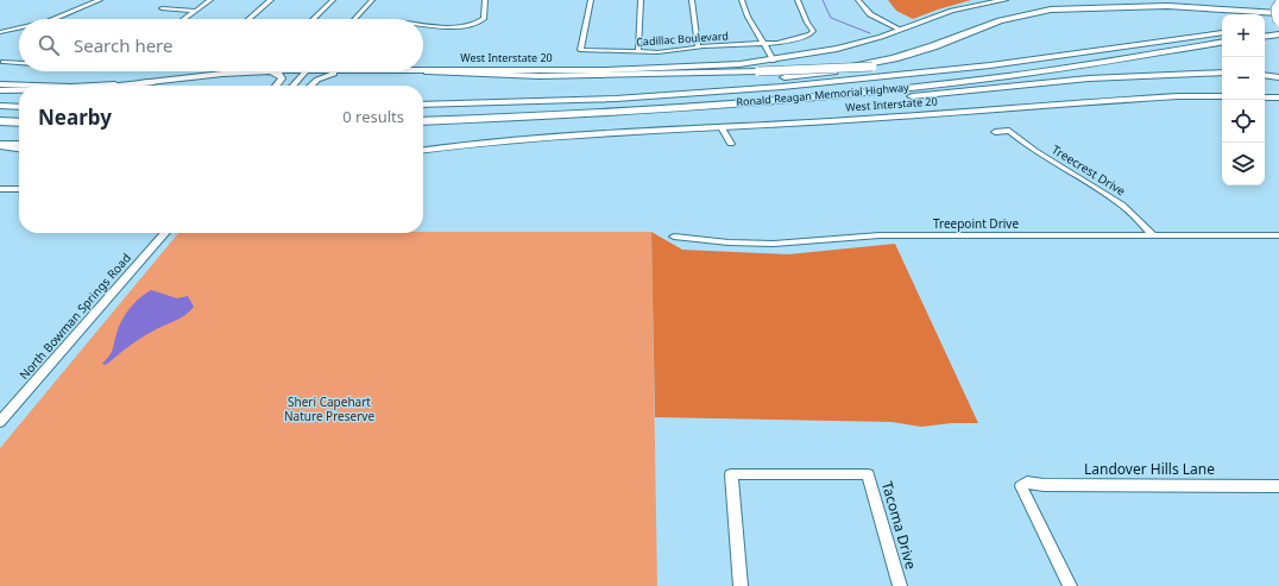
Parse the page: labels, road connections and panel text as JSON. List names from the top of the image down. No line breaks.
{"streets":{"highway":["Ronald Reagan Memorial Highway"],"main road":["West Interstate 20"],"street":["Cadillac Boulevard","Treecrest Drive","Treepoint Drive","North Bowman Springs Road","Landover Hills Lane","Tacoma Drive"]},"crossings":[["Treecrest Drive","Treepoint Drive"]],"parks":["Sheri Capehart Nature Preserve"],"page":{"map_buttons":["+","−"],"search":"Search here","heading":["Nearby","0 results"]}}
